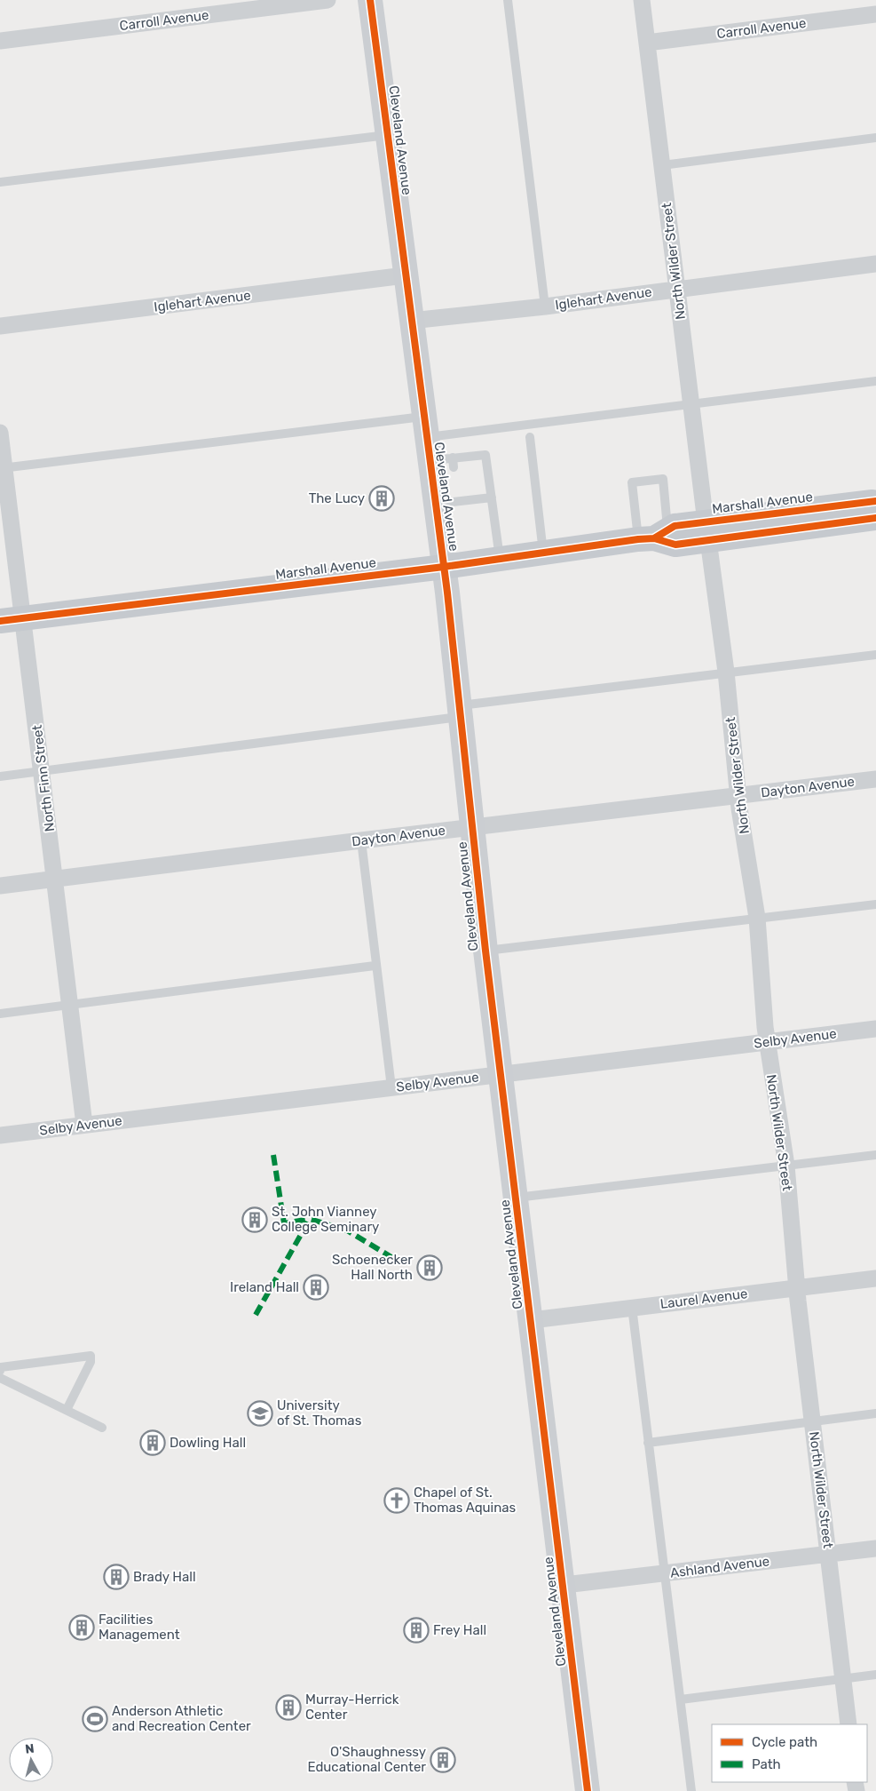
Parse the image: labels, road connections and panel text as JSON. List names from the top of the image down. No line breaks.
{"streets":{"main road":["Marshall Avenue"],"street":["Carroll Avenue","Cleveland Avenue","North Wilder Street","Iglehart Avenue","North Finn Street","Dayton Avenue","Selby Avenue","Laurel Avenue","Ashland Avenue"]},"crossings":[["Carroll Avenue","North Wilder Street"],["Cleveland Avenue","Iglehart Avenue"],["Cleveland Avenue","Marshall Avenue"],["Cleveland Avenue","Dayton Avenue"],["Cleveland Avenue","Selby Avenue"],["Cleveland Avenue","Laurel Avenue"],["Cleveland Avenue","Ashland Avenue"],["North Wilder Street","Iglehart Avenue"],["North Wilder Street","Marshall Avenue"],["North Wilder Street","Dayton Avenue"],["North Wilder Street","Selby Avenue"],["North Wilder Street","Laurel Avenue"],["North Wilder Street","Ashland Avenue"],["Marshall Avenue","North Finn Street"],["North Finn Street","Dayton Avenue"],["North Finn Street","Selby Avenue"]],"places":{"building":["The Lucy","St. John Vianney College Seminary","Schoenecker Hall North","Ireland Hall","Dowling Hall","Brady Hall","Facilities Management","Frey Hall","Murray-Herrick Center","O'Shaughnessy Educational Center"],"school or university":["University of St. Thomas"],"church":["Chapel of St. Thomas Aquinas"],"sports":["Anderson Athletic and Recreation Center"]},"legend":["Cycle path","Path"],"north":"top"}
